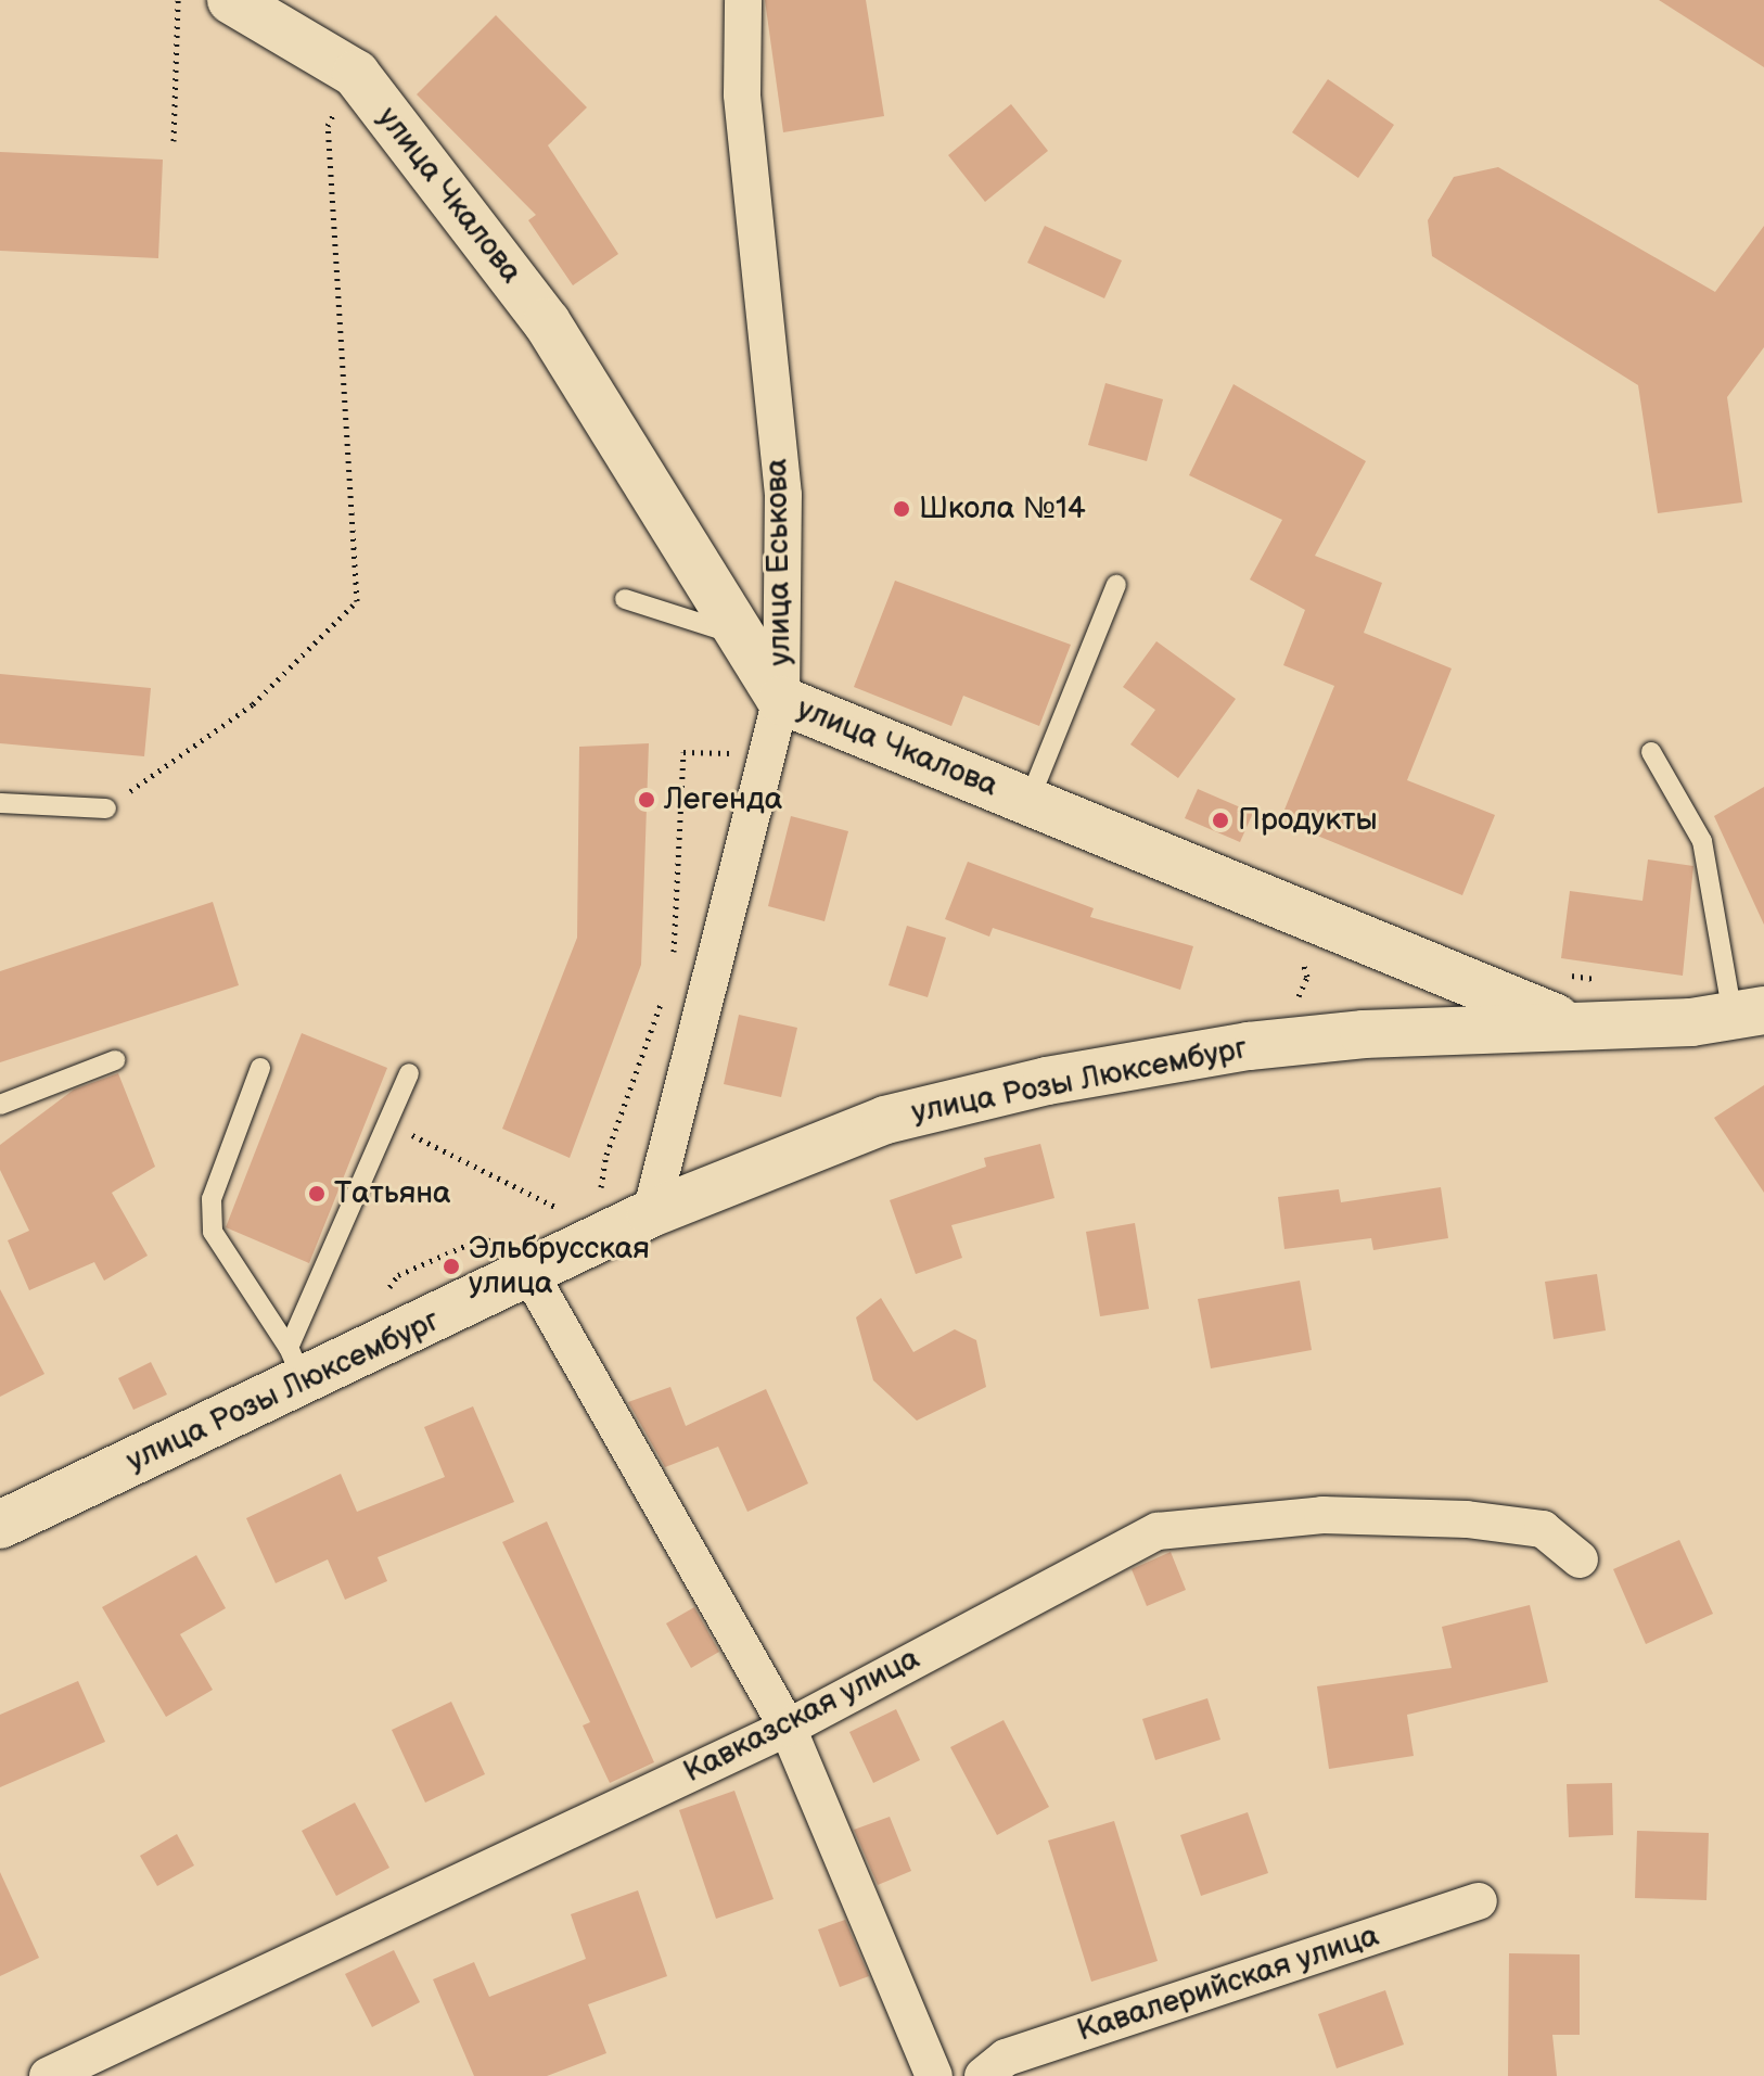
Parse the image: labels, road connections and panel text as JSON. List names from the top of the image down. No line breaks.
{"streets":{"street":["улица Чкалова","улица Еськова","улица Розы Люксембург","Кавказская улица","Кавалерийская улица"]},"crossings":[["улица Чкалова","улица Еськова"],["улица Чкалова","улица Розы Люксембург"],["улица Еськова","улица Розы Люксембург"]],"places":["Школа №14","Легенда","Продукты","Татьяна","Эльбрусская улица"]}
